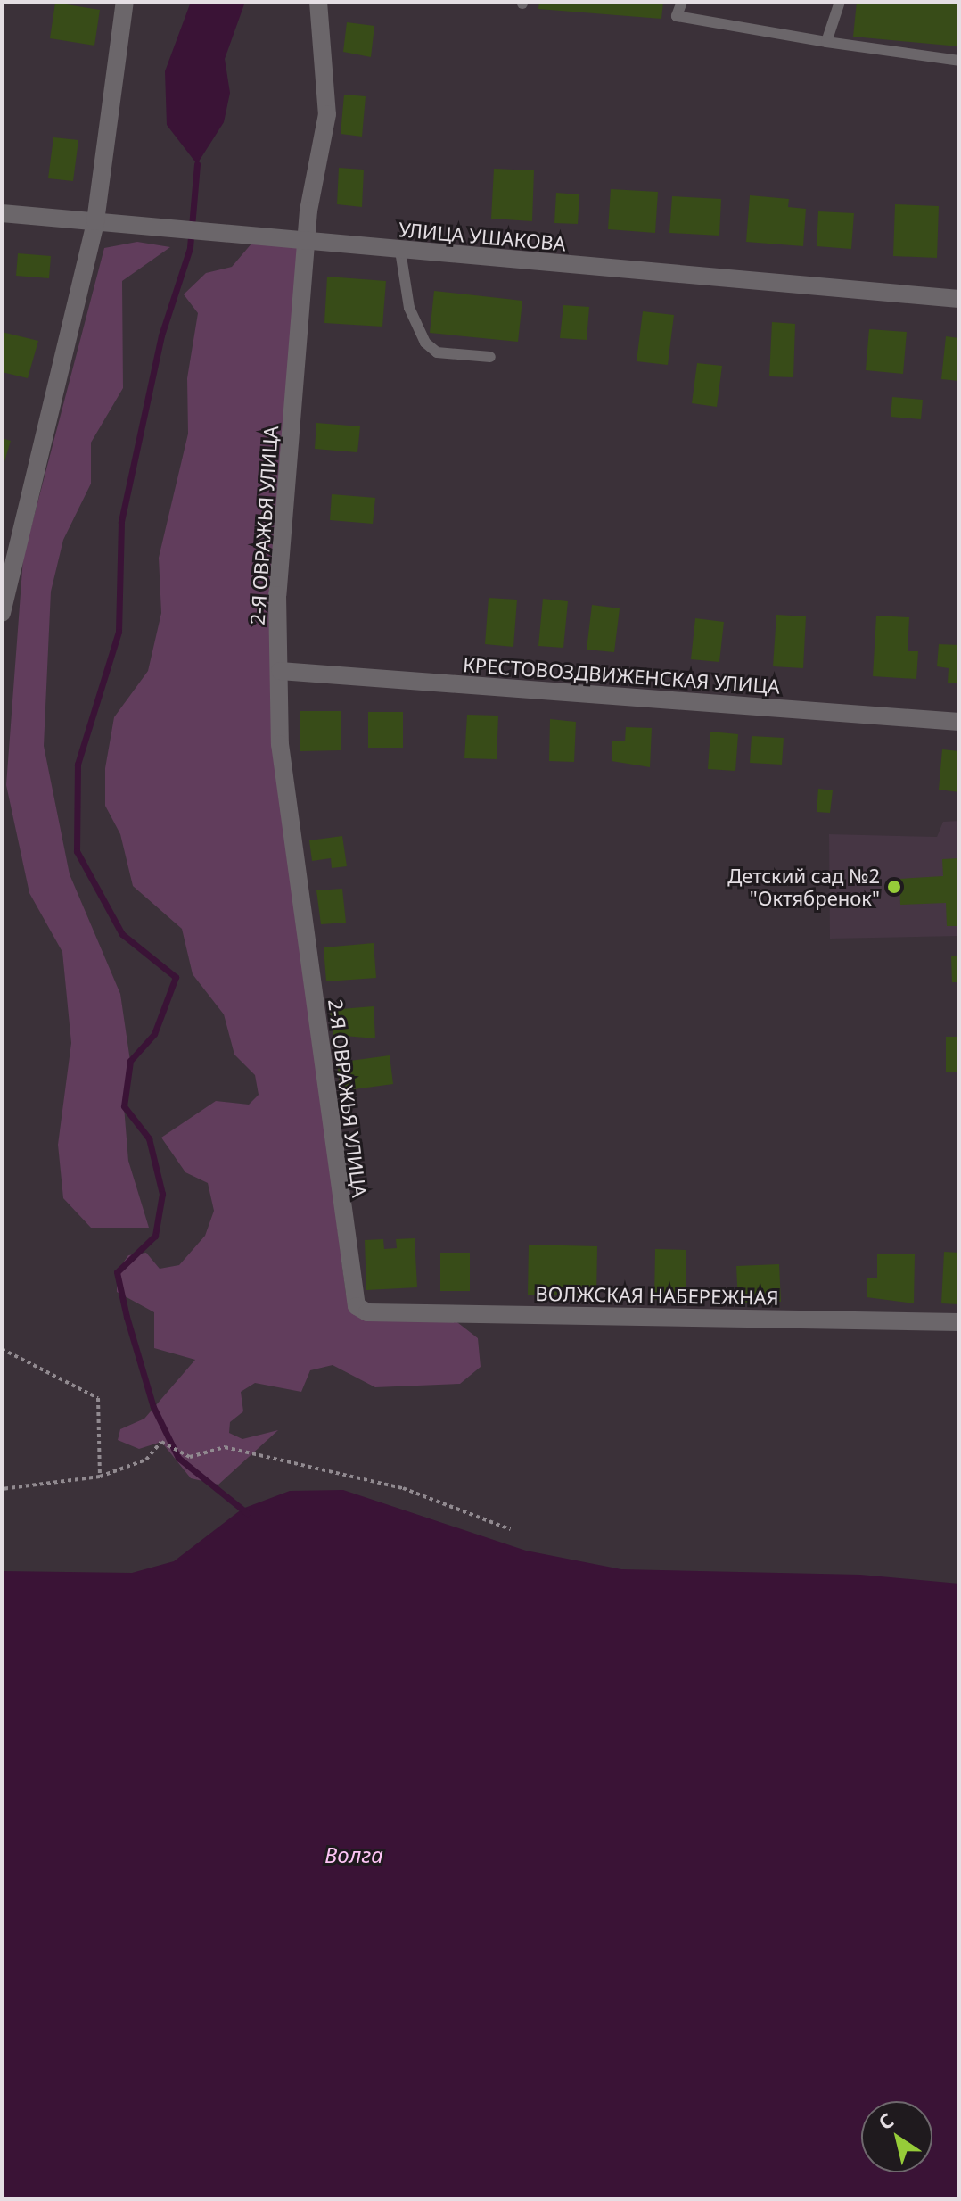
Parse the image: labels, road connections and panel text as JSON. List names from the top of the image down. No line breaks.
{"streets":{"street":["УЛИЦА УШАКОВА","2-Я ОВРАЖЬЯ УЛИЦА","КРЕСТОВОЗДВИЖЕНСКАЯ УЛИЦА","ВОЛЖСКАЯ НАБЕРЕЖНАЯ"]},"crossings":[["УЛИЦА УШАКОВА","2-Я ОВРАЖЬЯ УЛИЦА"],["2-Я ОВРАЖЬЯ УЛИЦА","КРЕСТОВОЗДВИЖЕНСКАЯ УЛИЦА"],["2-Я ОВРАЖЬЯ УЛИЦА","ВОЛЖСКАЯ НАБЕРЕЖНАЯ"]],"water":["Волга"],"places":["Детский сад №2 \"Октябренок\""],"north":"top left"}
